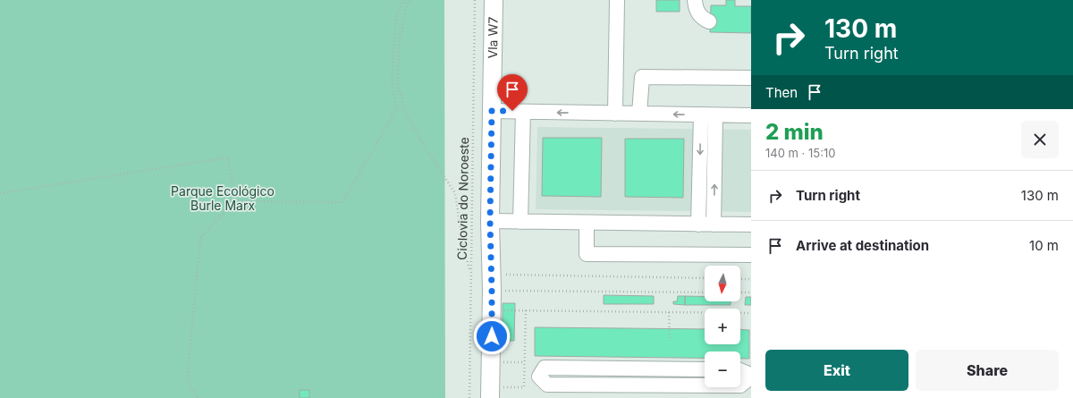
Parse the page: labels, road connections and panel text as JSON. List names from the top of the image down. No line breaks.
{"streets":{"main road":["Vla W7"],"path":["Ciclovia do Noroeste"]},"parks":["Parque Ecológico Burle Marx"],"north":"bottom","page":{"turn":["130 m","Turn right"],"then":"Then","heading":["2 min","140 m · 15:10"],"list":[{"name":"Turn right","value":"130 m"},{"name":"Arrive at destination","value":"10 m"}],"map_buttons":["+","−"],"buttons":["Exit","Share"]}}
